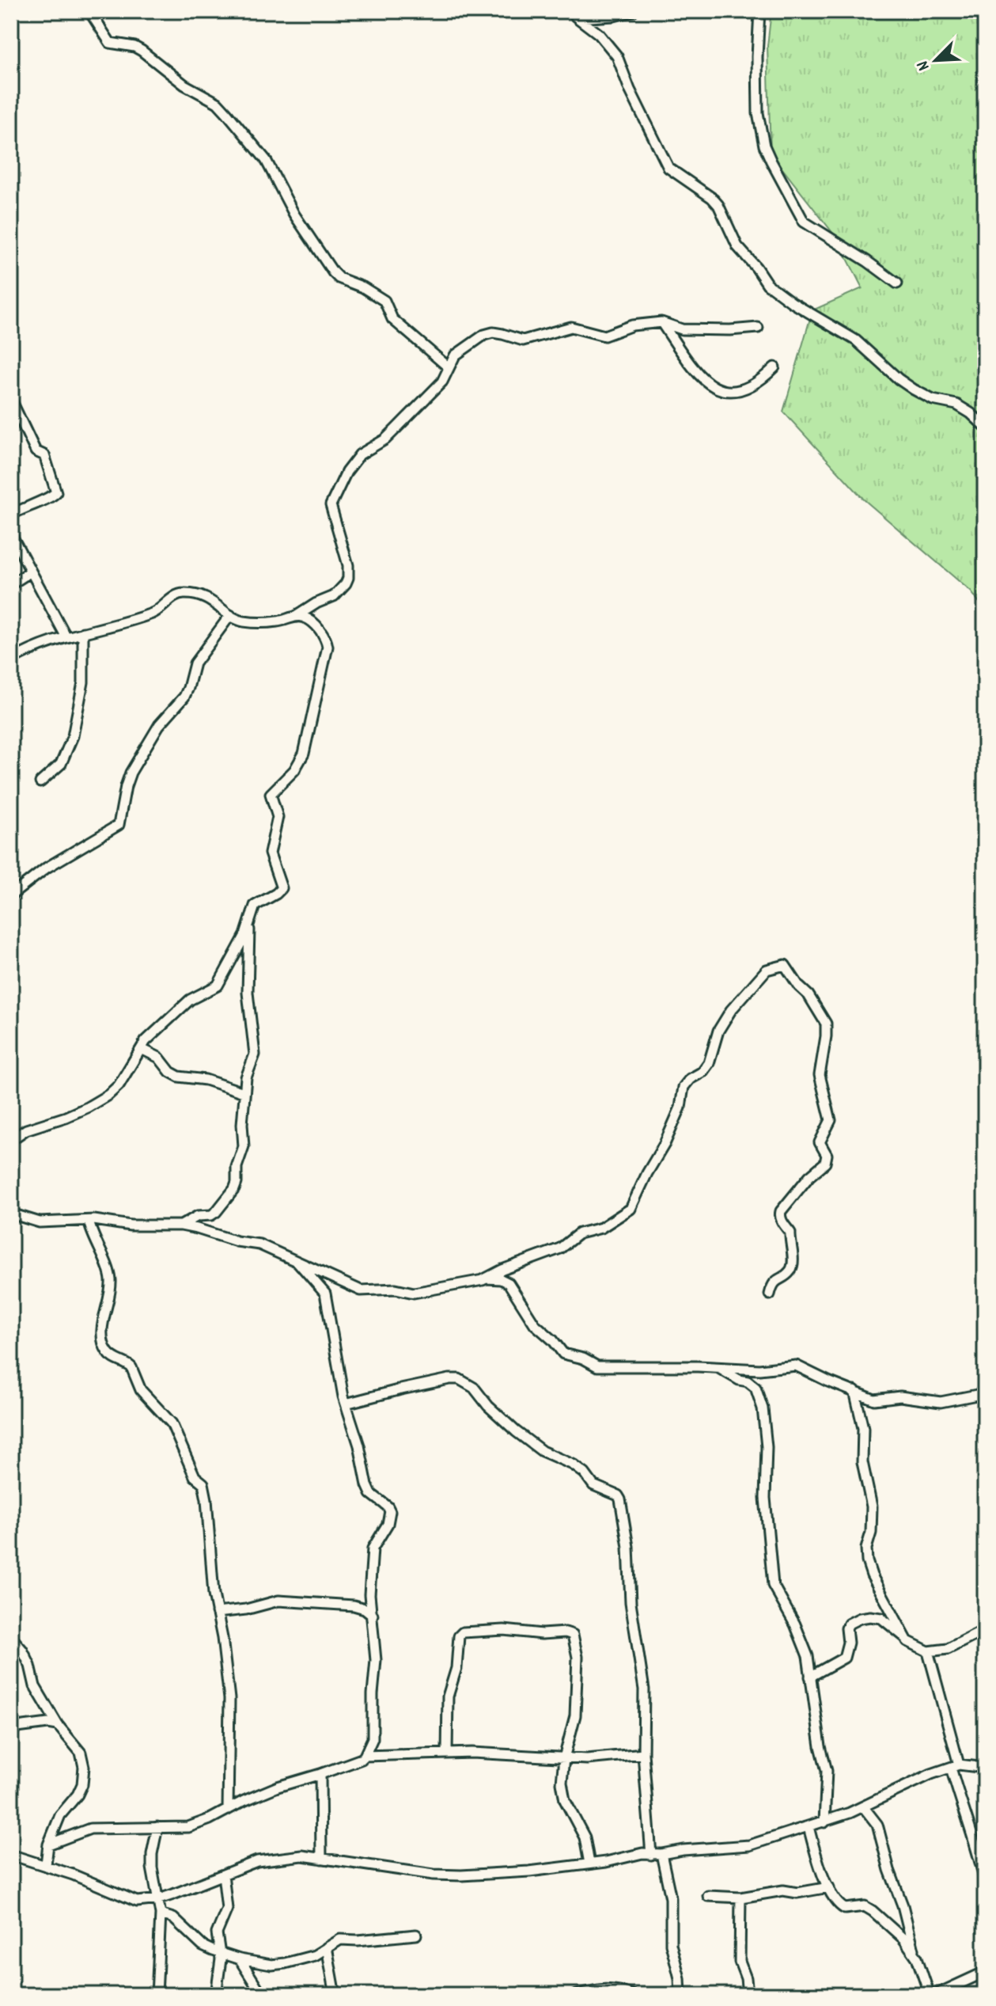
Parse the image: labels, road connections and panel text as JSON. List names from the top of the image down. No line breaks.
{"north":"bottom left"}
